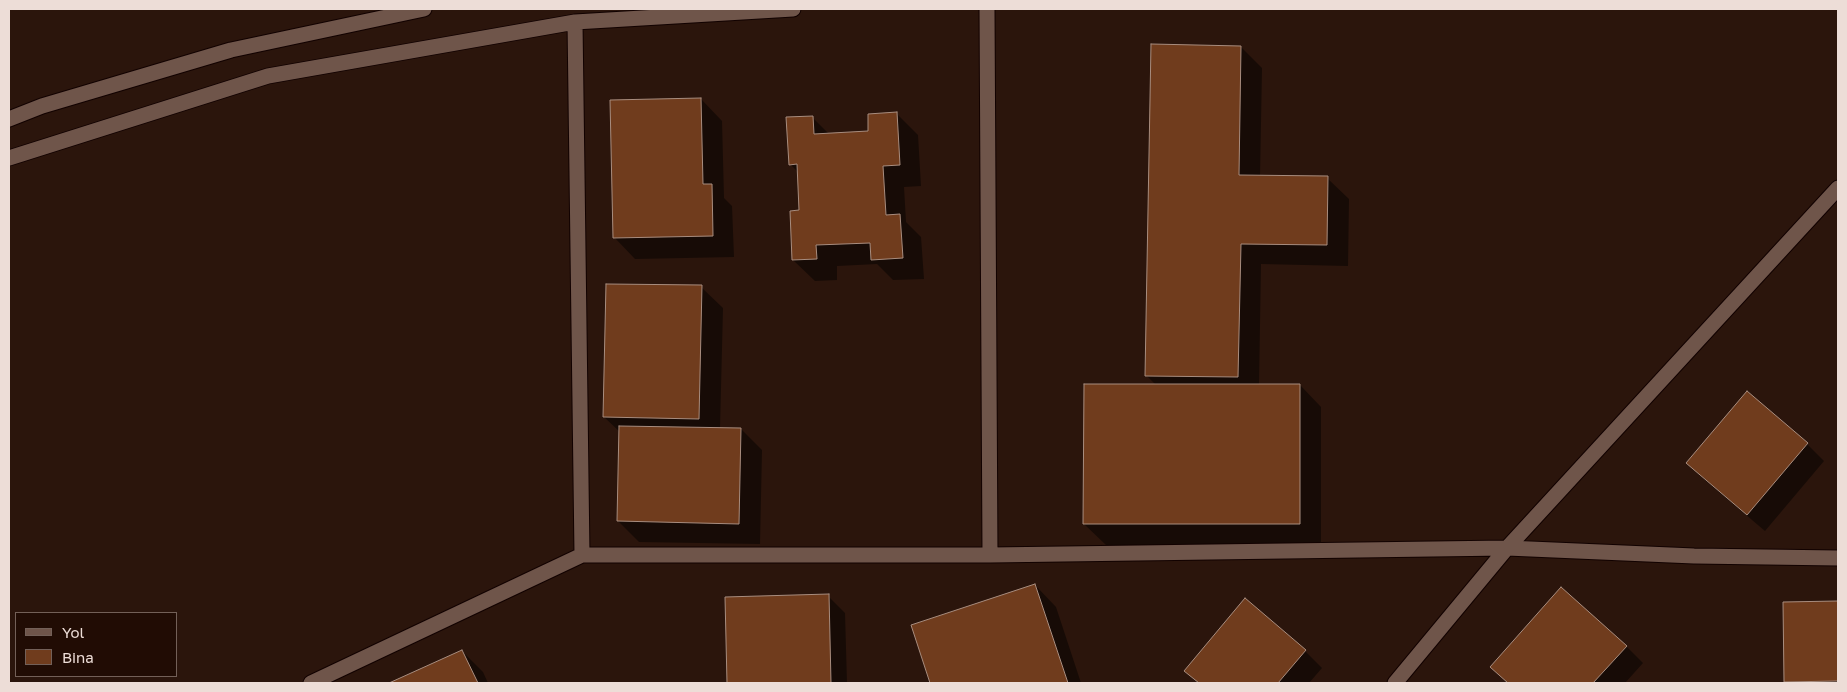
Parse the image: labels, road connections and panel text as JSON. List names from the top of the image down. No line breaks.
{"legend":["Yol","Bina"]}
